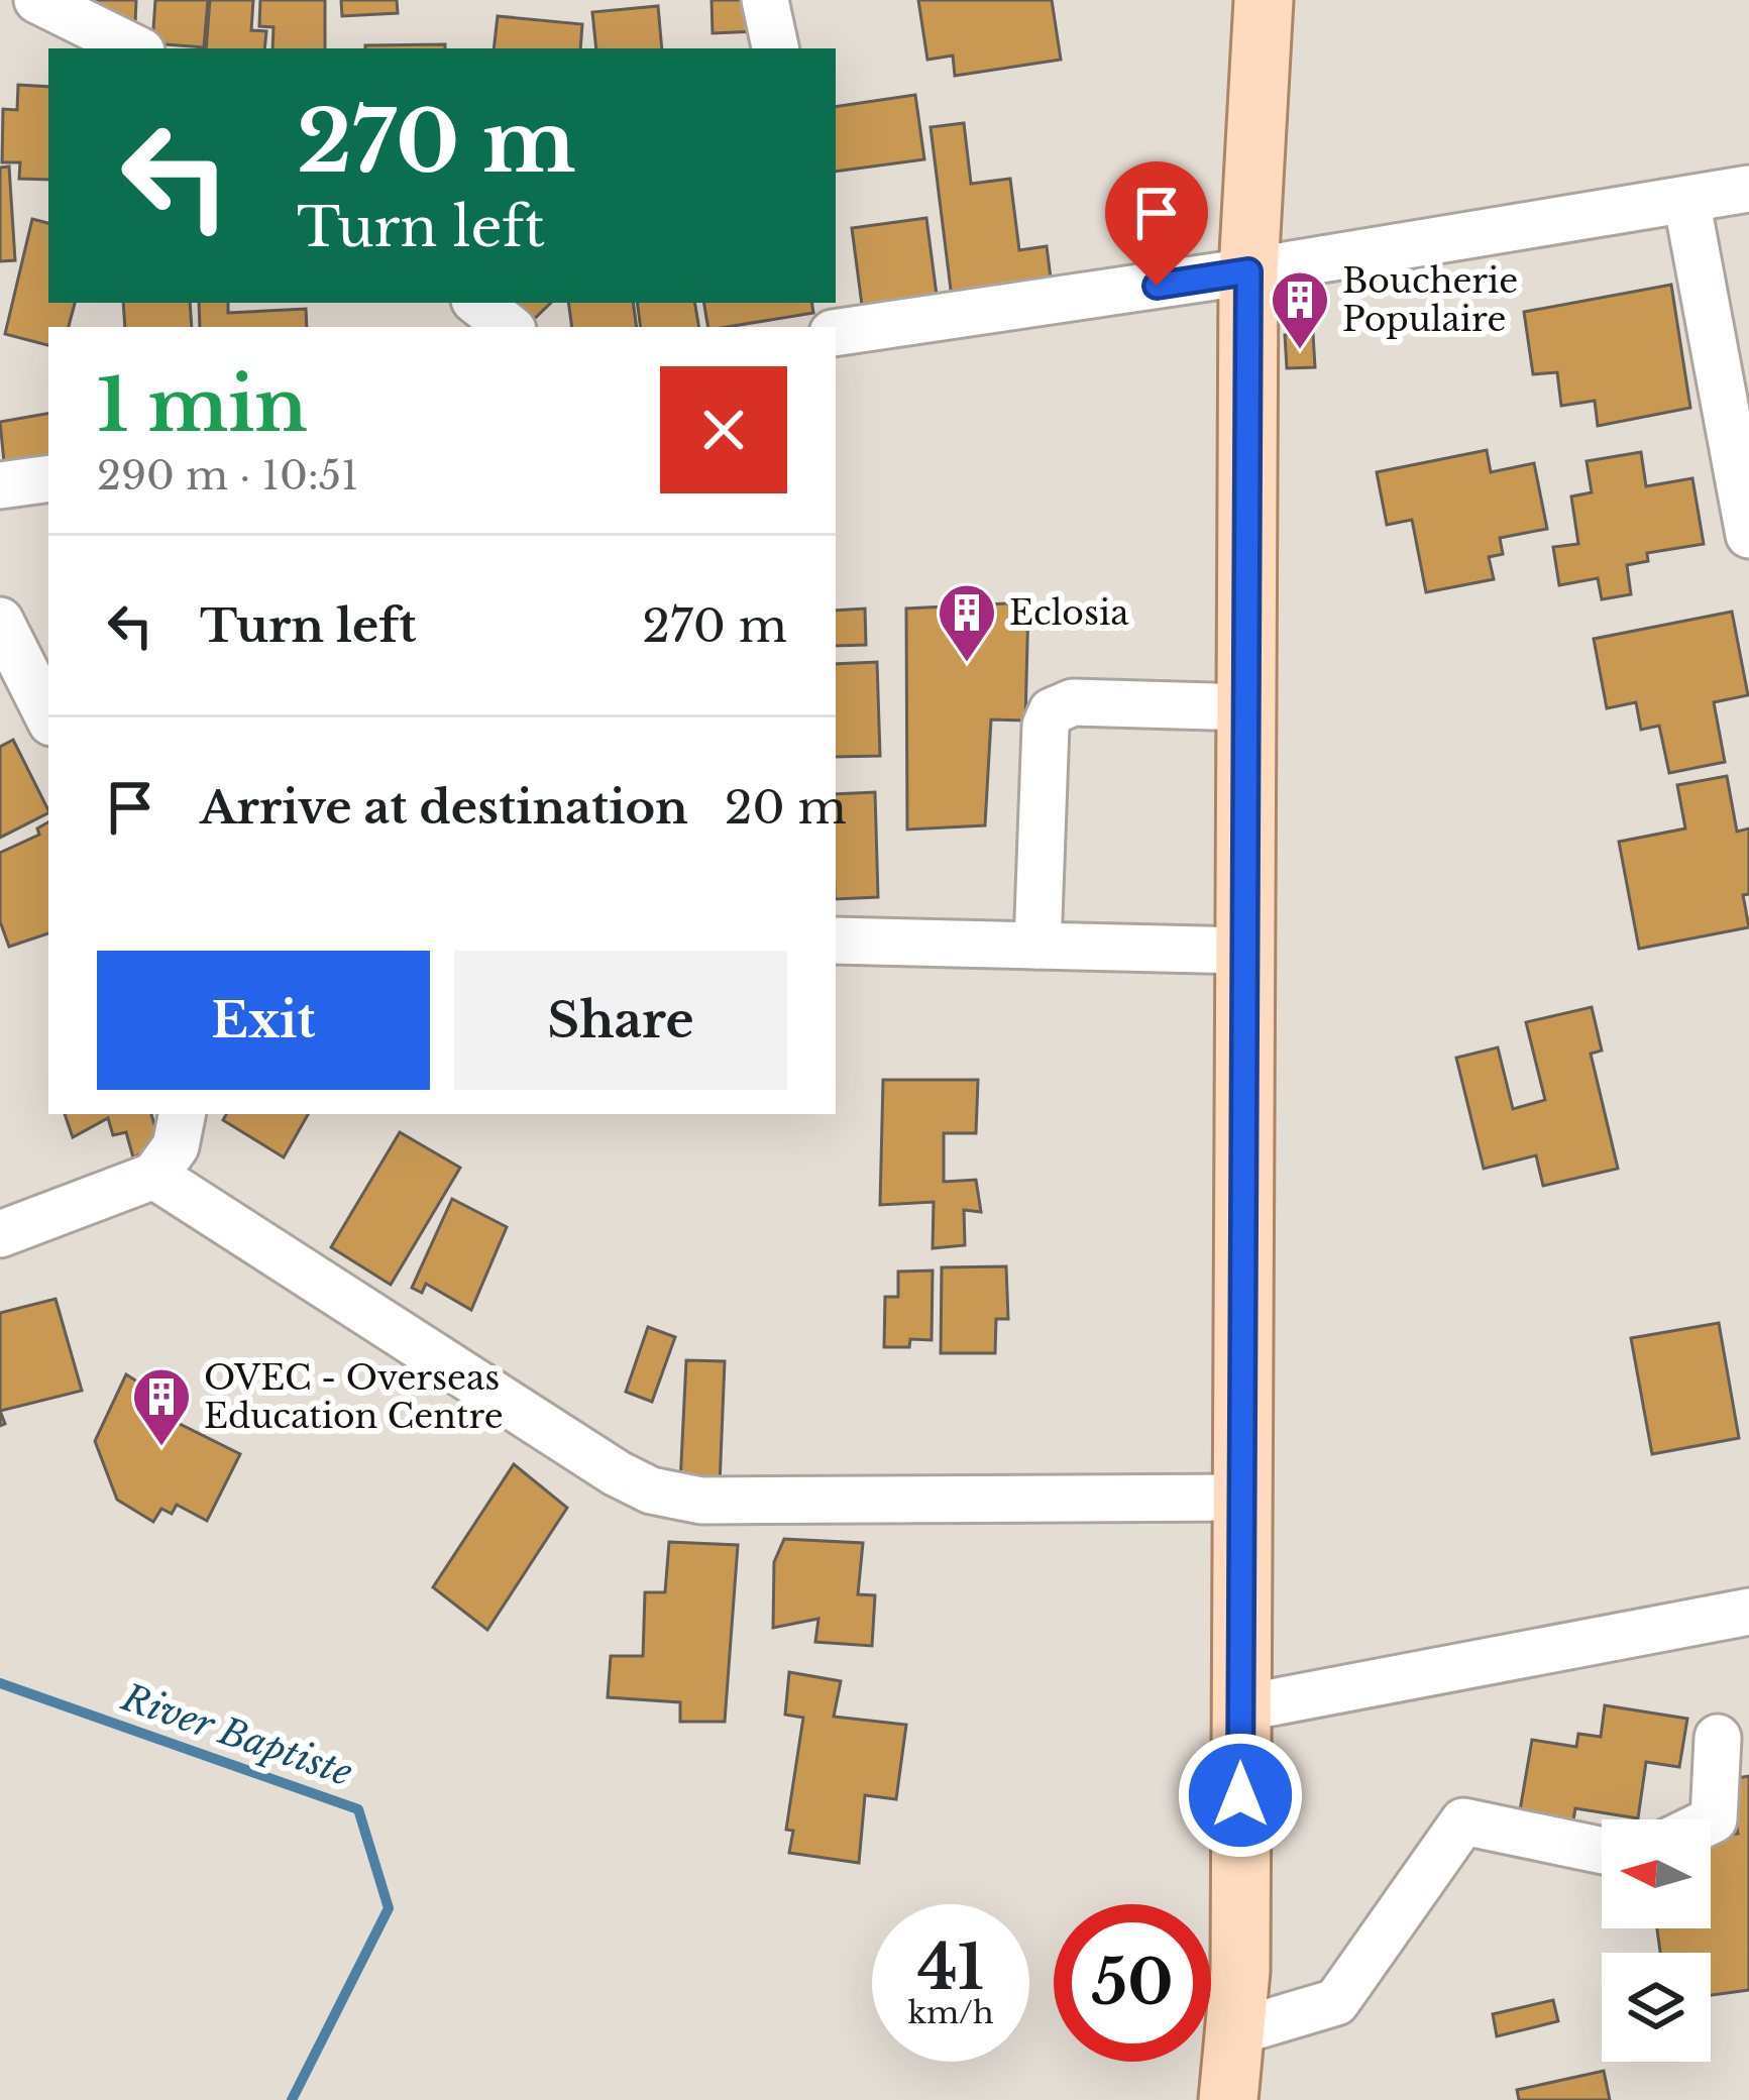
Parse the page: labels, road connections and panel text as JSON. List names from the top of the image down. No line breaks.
{"water":["River Baptiste"],"places":{"building":["Boucherie Populaire","Eclosia","OVEC - Overseas Education Centre"]},"north":"left","page":{"turn":["270 m","Turn left"],"heading":["1 min","290 m · 10:51"],"list":[{"name":"Turn left","value":"270 m"},{"name":"Arrive at destination","value":"20 m"}],"buttons":["Exit","Share"],"speed":"41 km/h","limit":"50"}}
